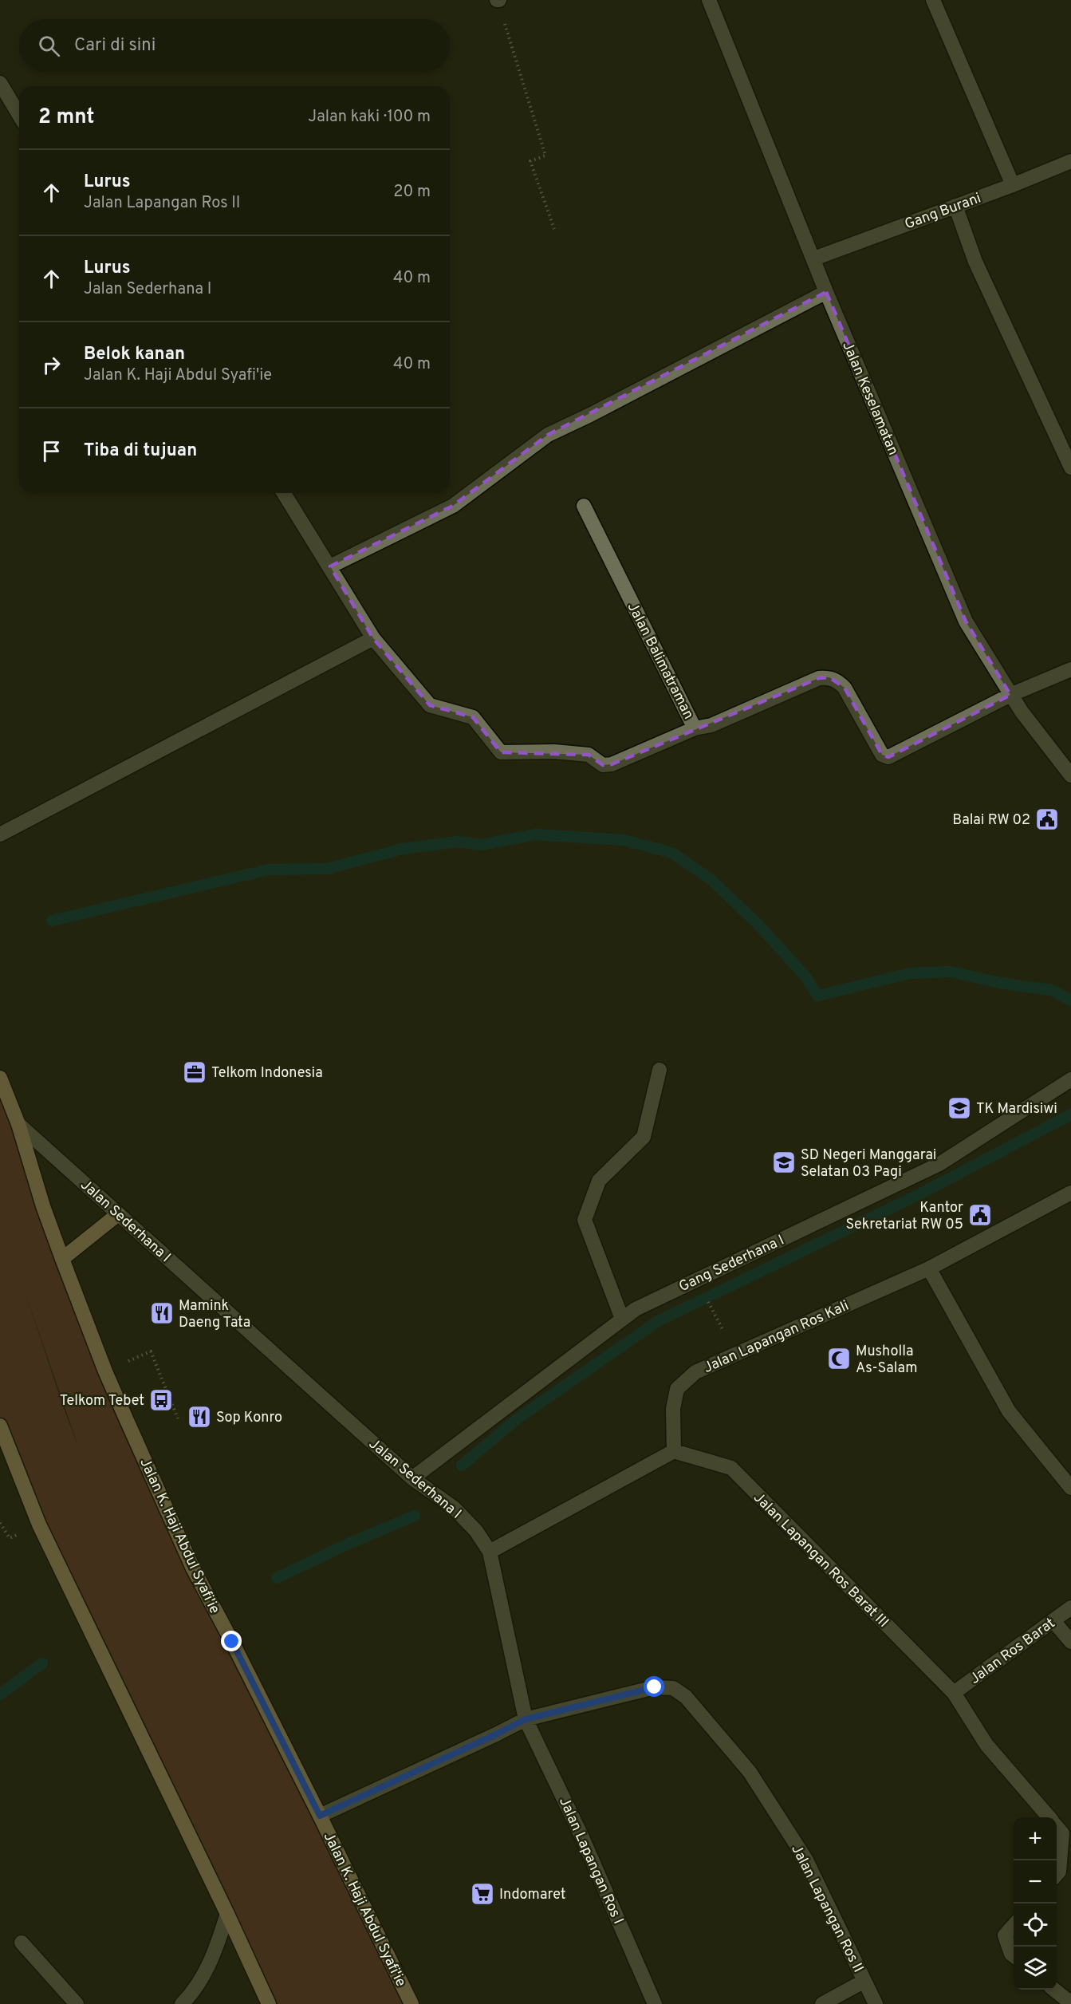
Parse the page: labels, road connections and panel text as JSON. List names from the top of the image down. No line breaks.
{"streets":{"main road":["Jalan K. Haji Abdul Syafi'ie"],"street":["Gang Burani","Jalan Keselamatan","Jalan Balimatraman","Jalan Sederhana I","Gang Sederhana I","Jalan Lapangan Ros Kali","Jalan Lapangan Ros Barat III","Jalan Ros Barat","Jalan Lapangan Ros I","Jalan Lapangan Ros II"]},"crossings":[["Gang Burani","Jalan Keselamatan"],["Jalan Keselamatan","Jalan Balimatraman"],["Jalan Sederhana I","Gang Sederhana I"],["Jalan Sederhana I","Jalan K. Haji Abdul Syafi'ie"],["Jalan Sederhana I","Jalan Lapangan Ros I"],["Jalan Sederhana I","Jalan Lapangan Ros II"],["Jalan Lapangan Ros Kali","Jalan Lapangan Ros Barat III"],["Jalan Lapangan Ros Barat III","Jalan Ros Barat"],["Jalan Lapangan Ros I","Jalan Lapangan Ros II"]],"places":{"public building":["Balai RW 02","Kantor Sekretariat RW 05"],"office":["Telkom Indonesia"],"school or university":["TK Mardisiwi","SD Negeri Manggarai Selatan 03 Pagi"],"restaurant":["Mamink Daeng Tata","Sop Konro"],"mosque":["Musholla As-Salam"],"bus stop":["Telkom Tebet"],"supermarket":["Indomaret"]},"page":{"search":"Cari di sini","heading":["2 mnt","Jalan kaki · 100 m"],"list":[["Lurus","Jalan Lapangan Ros II","20 m"],["Lurus","Jalan Sederhana I","40 m"],["Belok kanan","Jalan K. Haji Abdul Syafi'ie","40 m"],"Tiba di tujuan"],"map_buttons":["+","−"]}}
